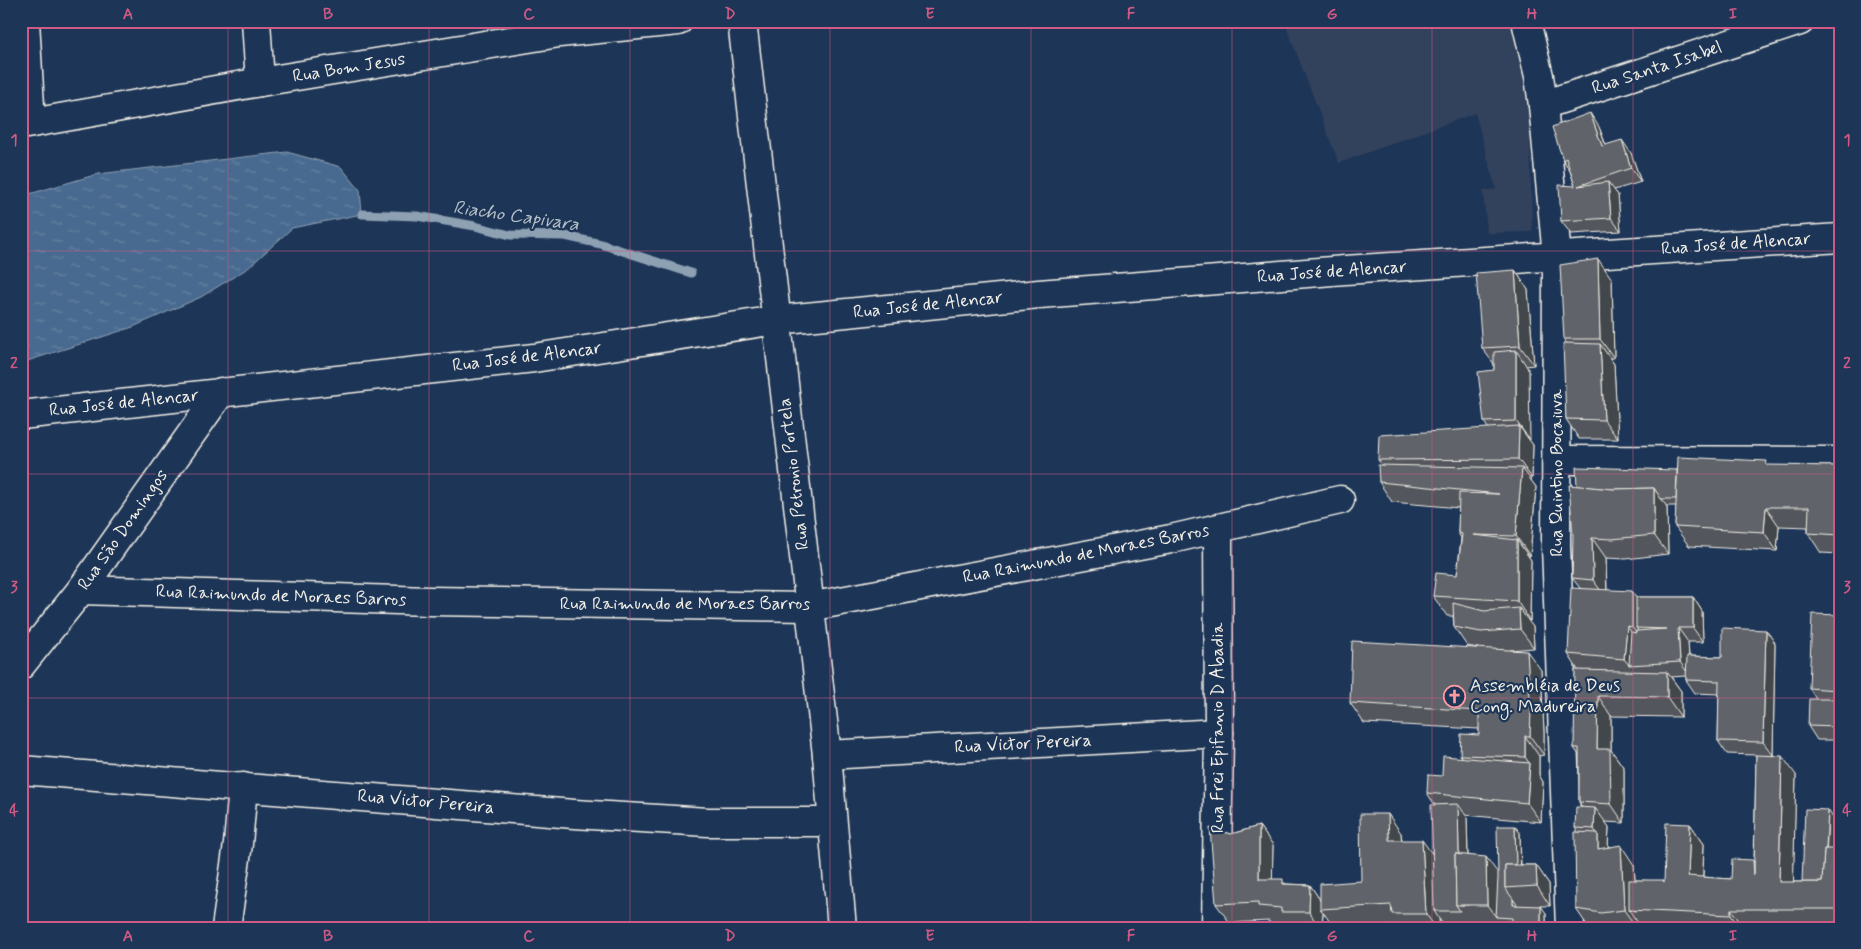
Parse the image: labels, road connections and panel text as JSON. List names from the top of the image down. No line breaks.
{"streets":{"street":["Rua Bom Jesus","Rua Santa Isabel","Rua José de Alencar","Rua Quintino Bocaiuva","Rua Petronio Portela","Rua São Domingos","Rua Raimundo de Moraes Barros","Rua Frei Epifanio D Abadia","Rua Victor Pereira"]},"crossings":[["Rua Santa Isabel","Rua Quintino Bocaiuva"],["Rua José de Alencar","Rua Quintino Bocaiuva"],["Rua José de Alencar","Rua Petronio Portela"],["Rua José de Alencar","Rua São Domingos"],["Rua Petronio Portela","Rua Raimundo de Moraes Barros"],["Rua Petronio Portela","Rua Victor Pereira"],["Rua São Domingos","Rua Raimundo de Moraes Barros"],["Rua Raimundo de Moraes Barros","Rua Frei Epifanio D Abadia"],["Rua Frei Epifanio D Abadia","Rua Victor Pereira"]],"water":["Riacho Capivara"],"places":{"church":["Assembléia de Deus Cong. Madureira"]},"grid":{"columns":["A","B","C","D","E","F","G","H","I"],"rows":["1","2","3","4"]}}
